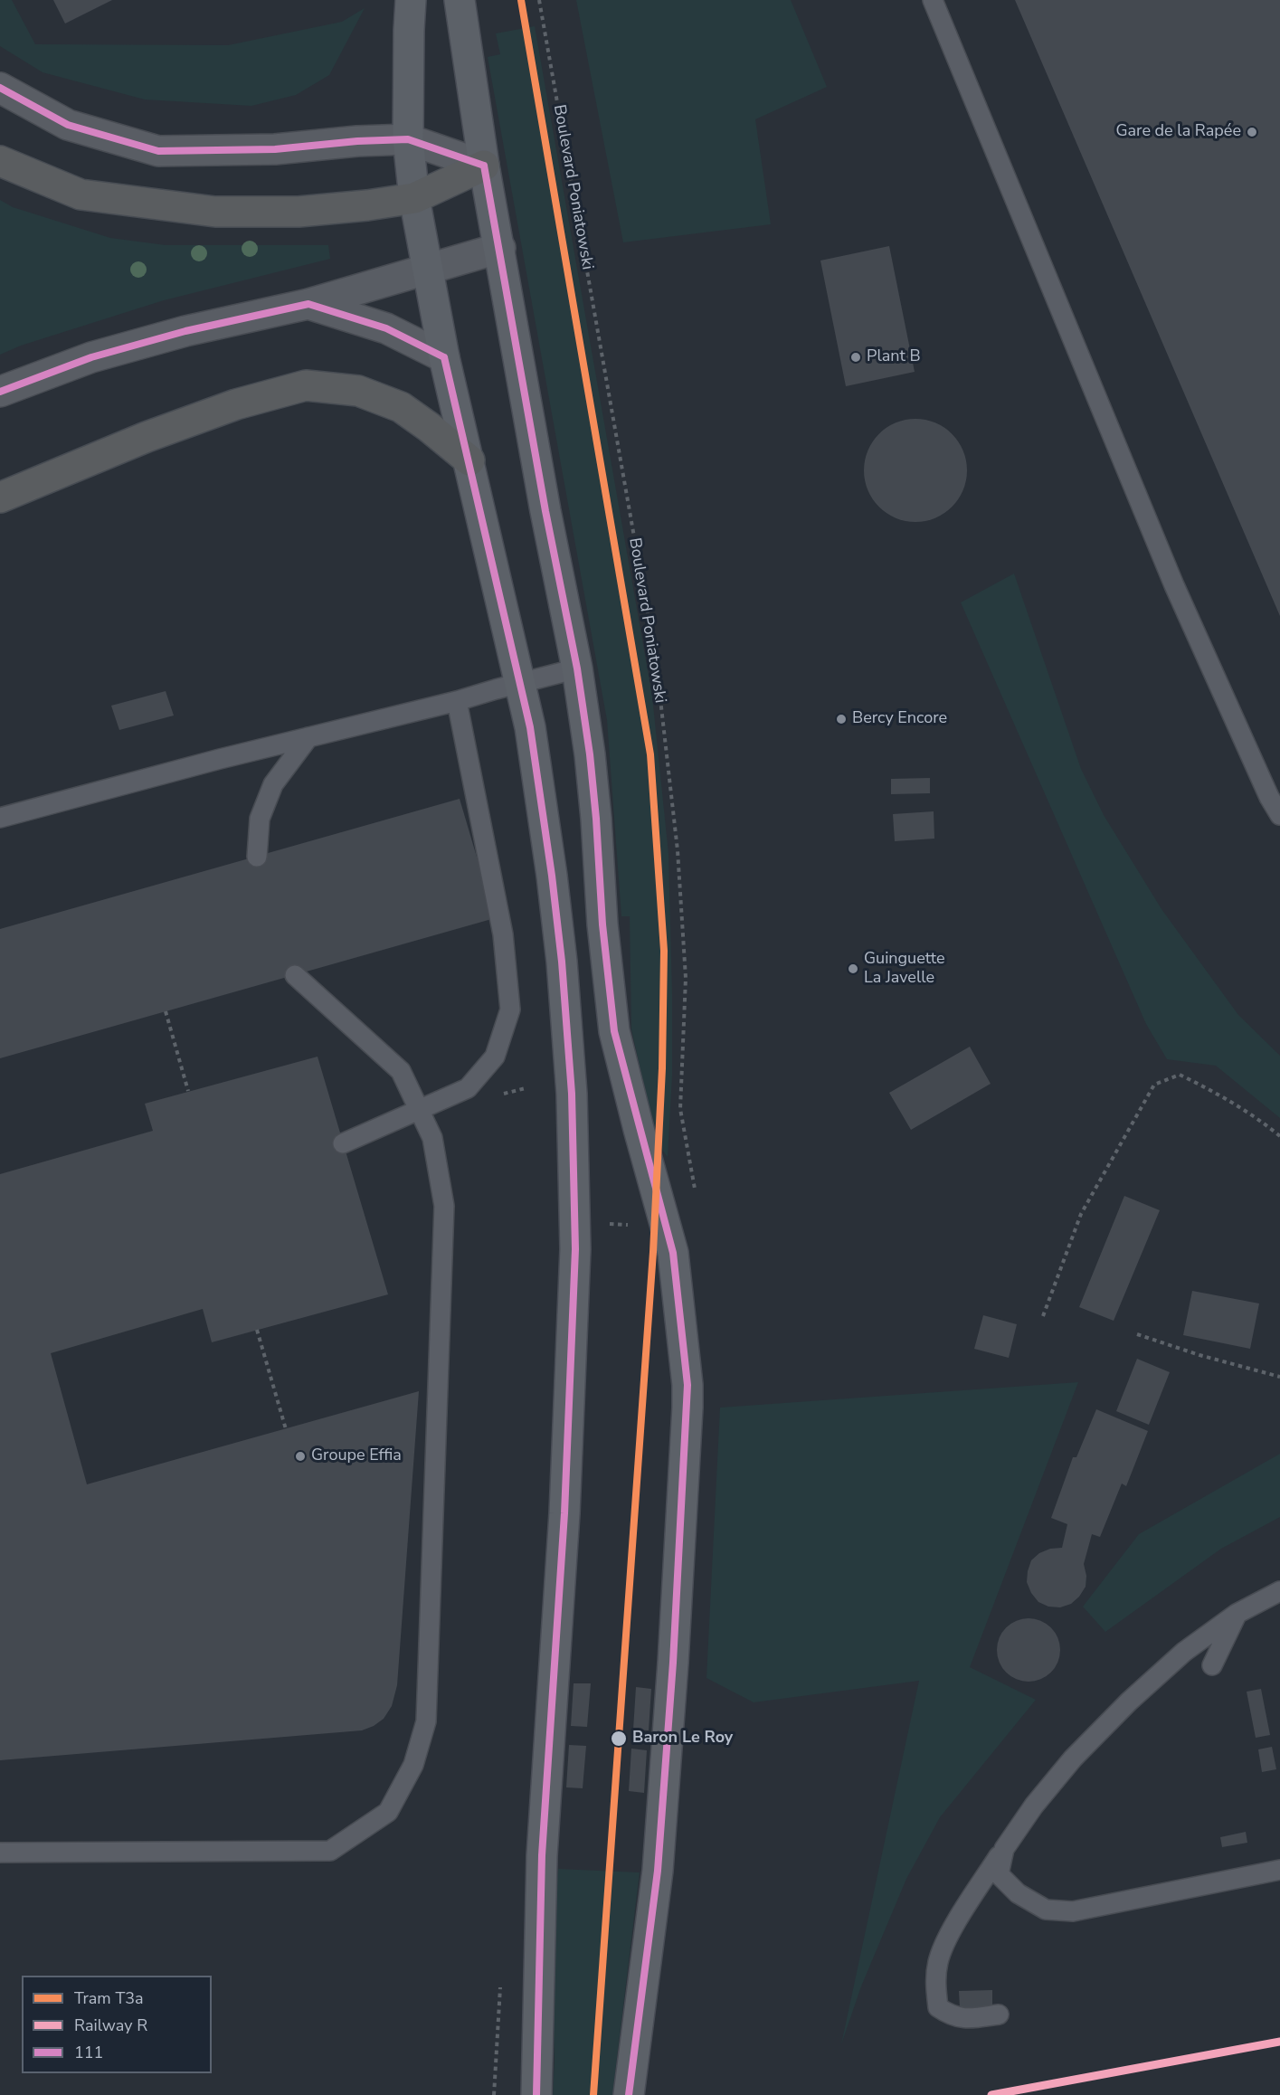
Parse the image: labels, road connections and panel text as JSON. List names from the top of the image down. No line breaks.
{"streets":{"path":["Boulevard Poniatowski"]},"places":["Gare de la Rapée","Plant B","Bercy Encore","Guinguette La Javelle","Groupe Effia","Baron Le Roy"],"lines":["tram line T3a","transit line 111","rail line R"],"legend":["Tram T3a","Railway R","111"]}
